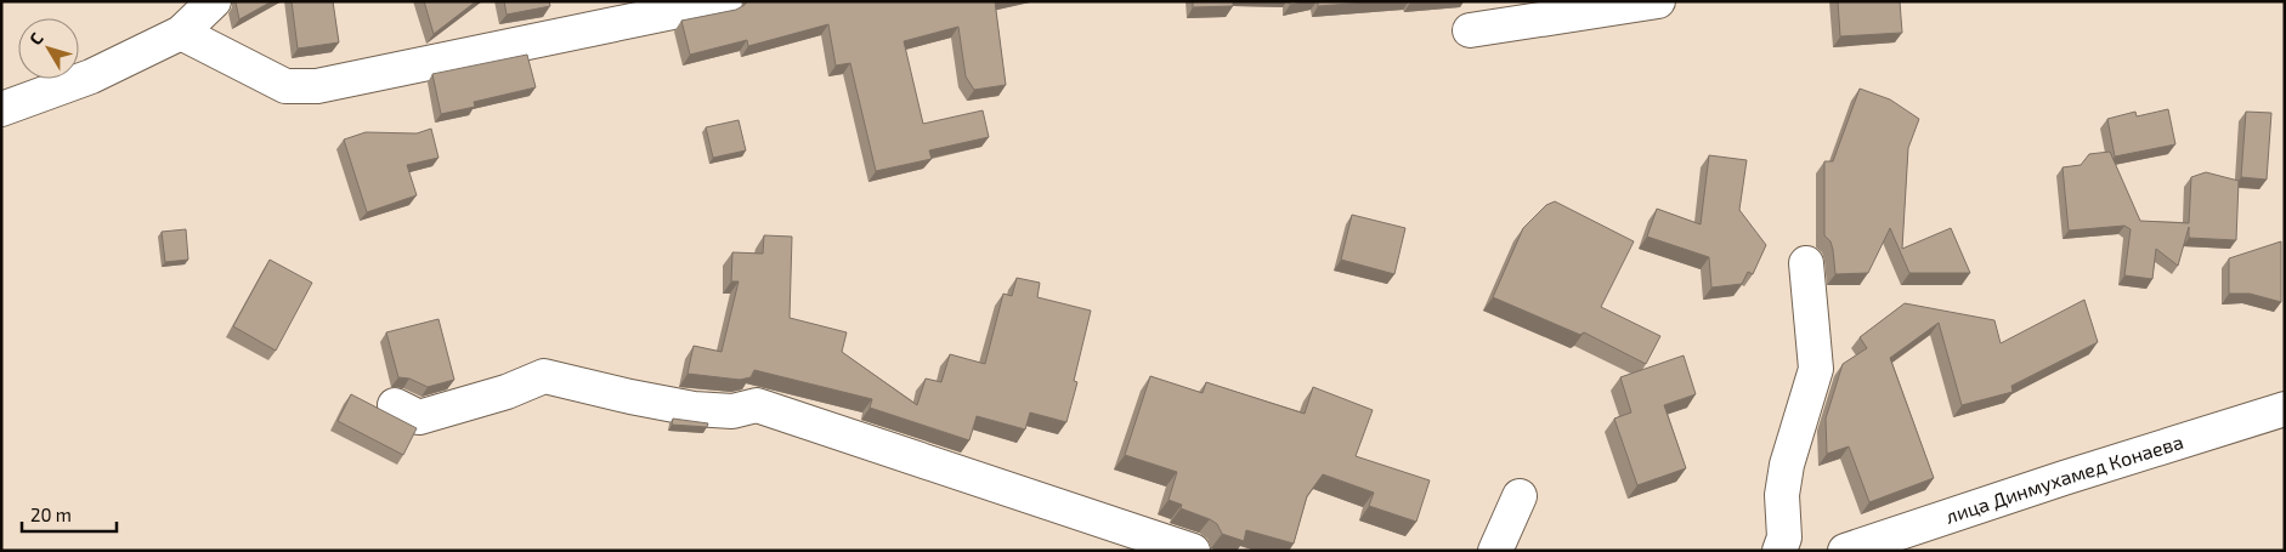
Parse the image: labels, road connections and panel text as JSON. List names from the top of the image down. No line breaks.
{"streets":{"street":["лица Динмухамед Конаева"]},"scale_bar":"20 m","north":"top left"}
